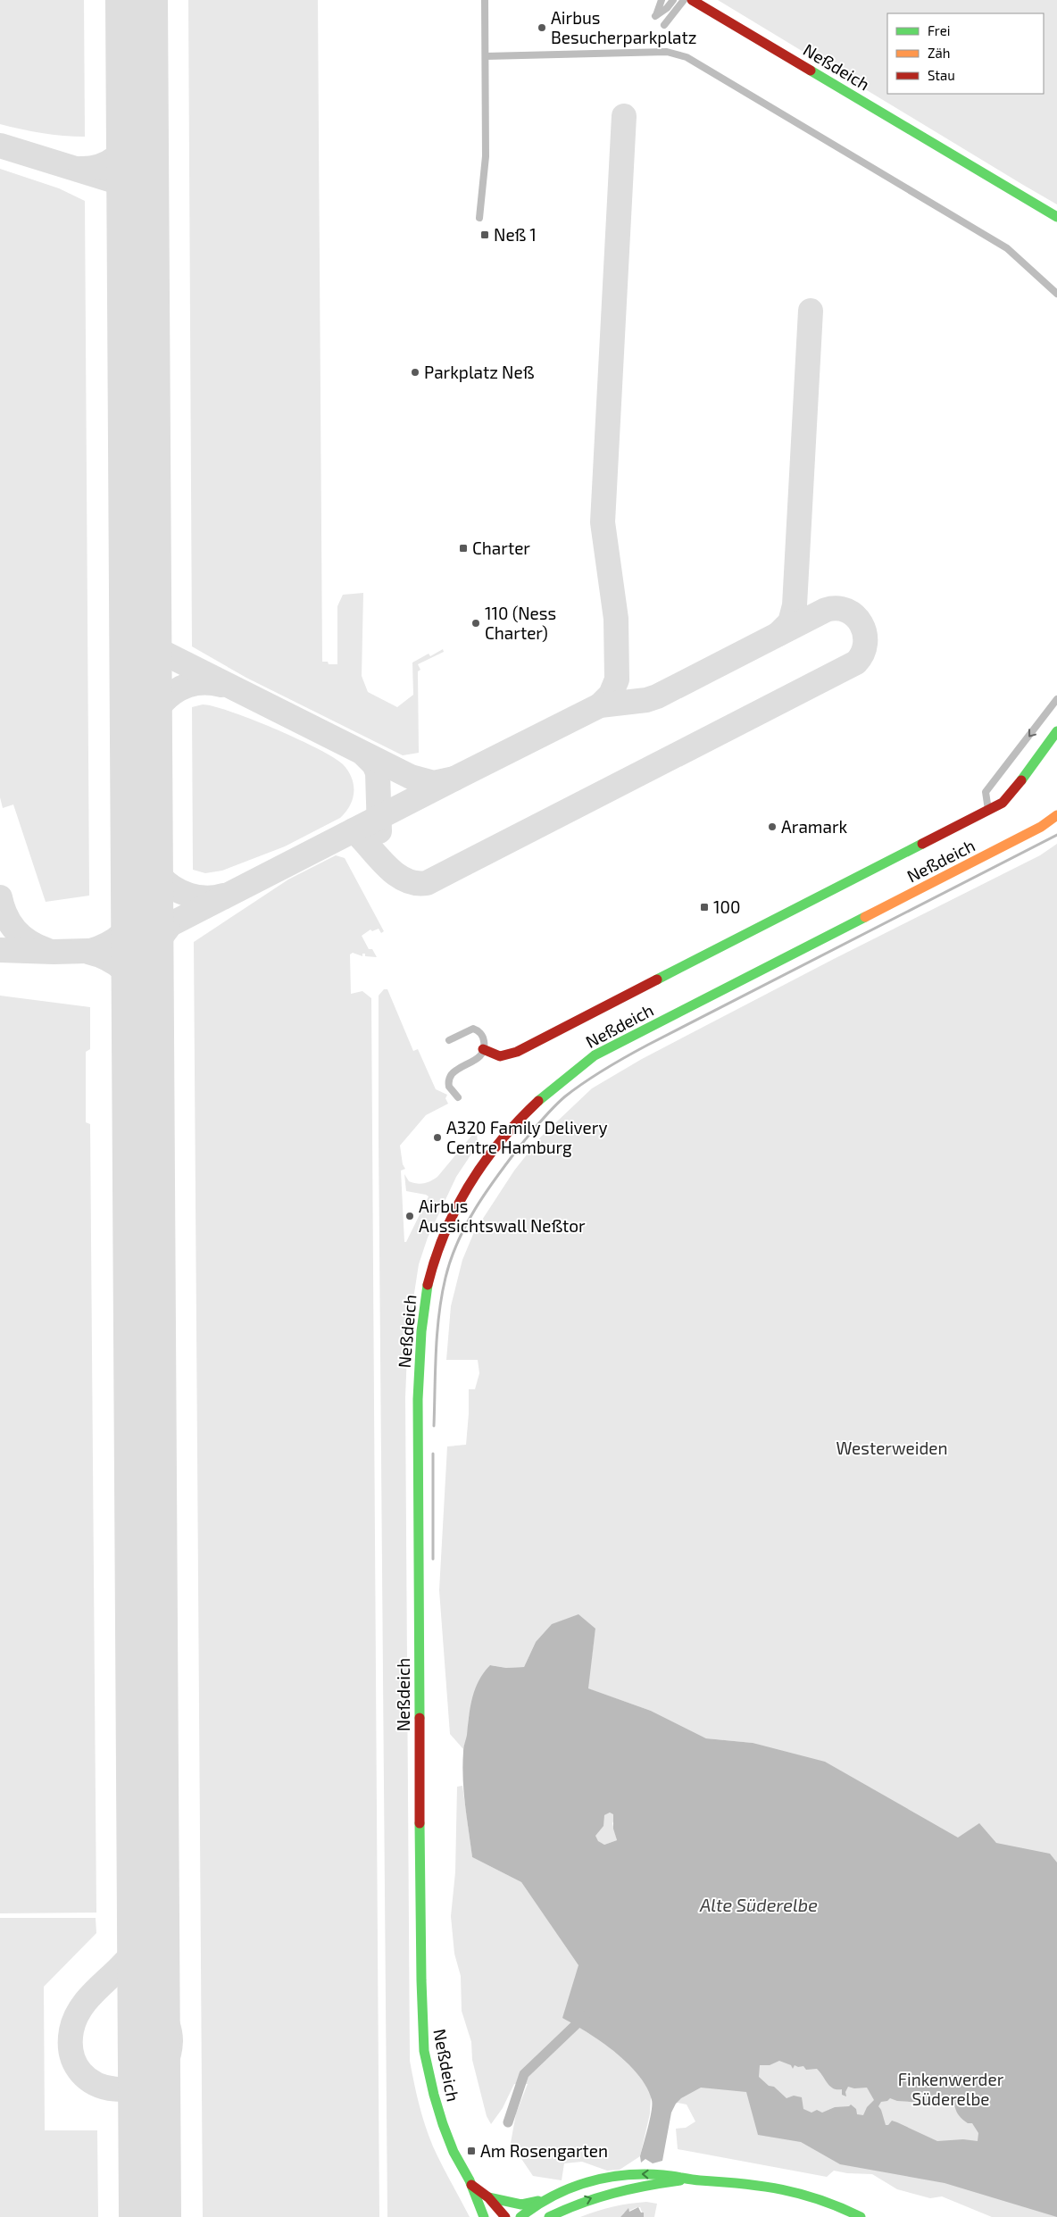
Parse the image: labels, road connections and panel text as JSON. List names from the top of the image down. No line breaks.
{"streets":{"street":["Neßdeich"]},"water":["Alte Süderelbe"],"parks":["Westerweiden","Finkenwerder Süderelbe"],"places":{"other":["Airbus Besucherparkplatz","Parkplatz Neß","110 (Ness Charter)","Aramark","A320 Family Delivery Centre Hamburg","Airbus Aussichtswall Neßtor"],"transit":["Neß 1","Charter","100","Am Rosengarten"]},"legend":["Frei","Zäh","Stau"]}
